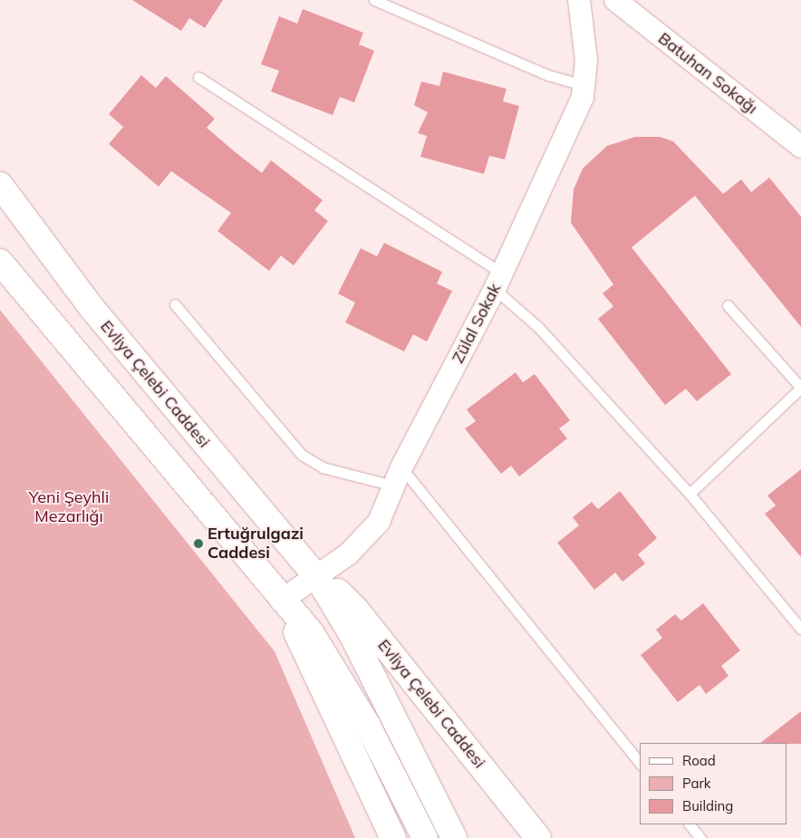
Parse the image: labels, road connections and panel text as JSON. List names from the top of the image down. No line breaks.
{"streets":{"street":["Batuhan Sokağı","Zülal Sokak","Evliya Çelebi Caddesi"]},"crossings":[["Zülal Sokak","Evliya Çelebi Caddesi"]],"parks":["Yeni Şeyhli Mezarlığı"],"places":["Ertuğrulgazi Caddesi"],"legend":["Road","Park","Building"]}
